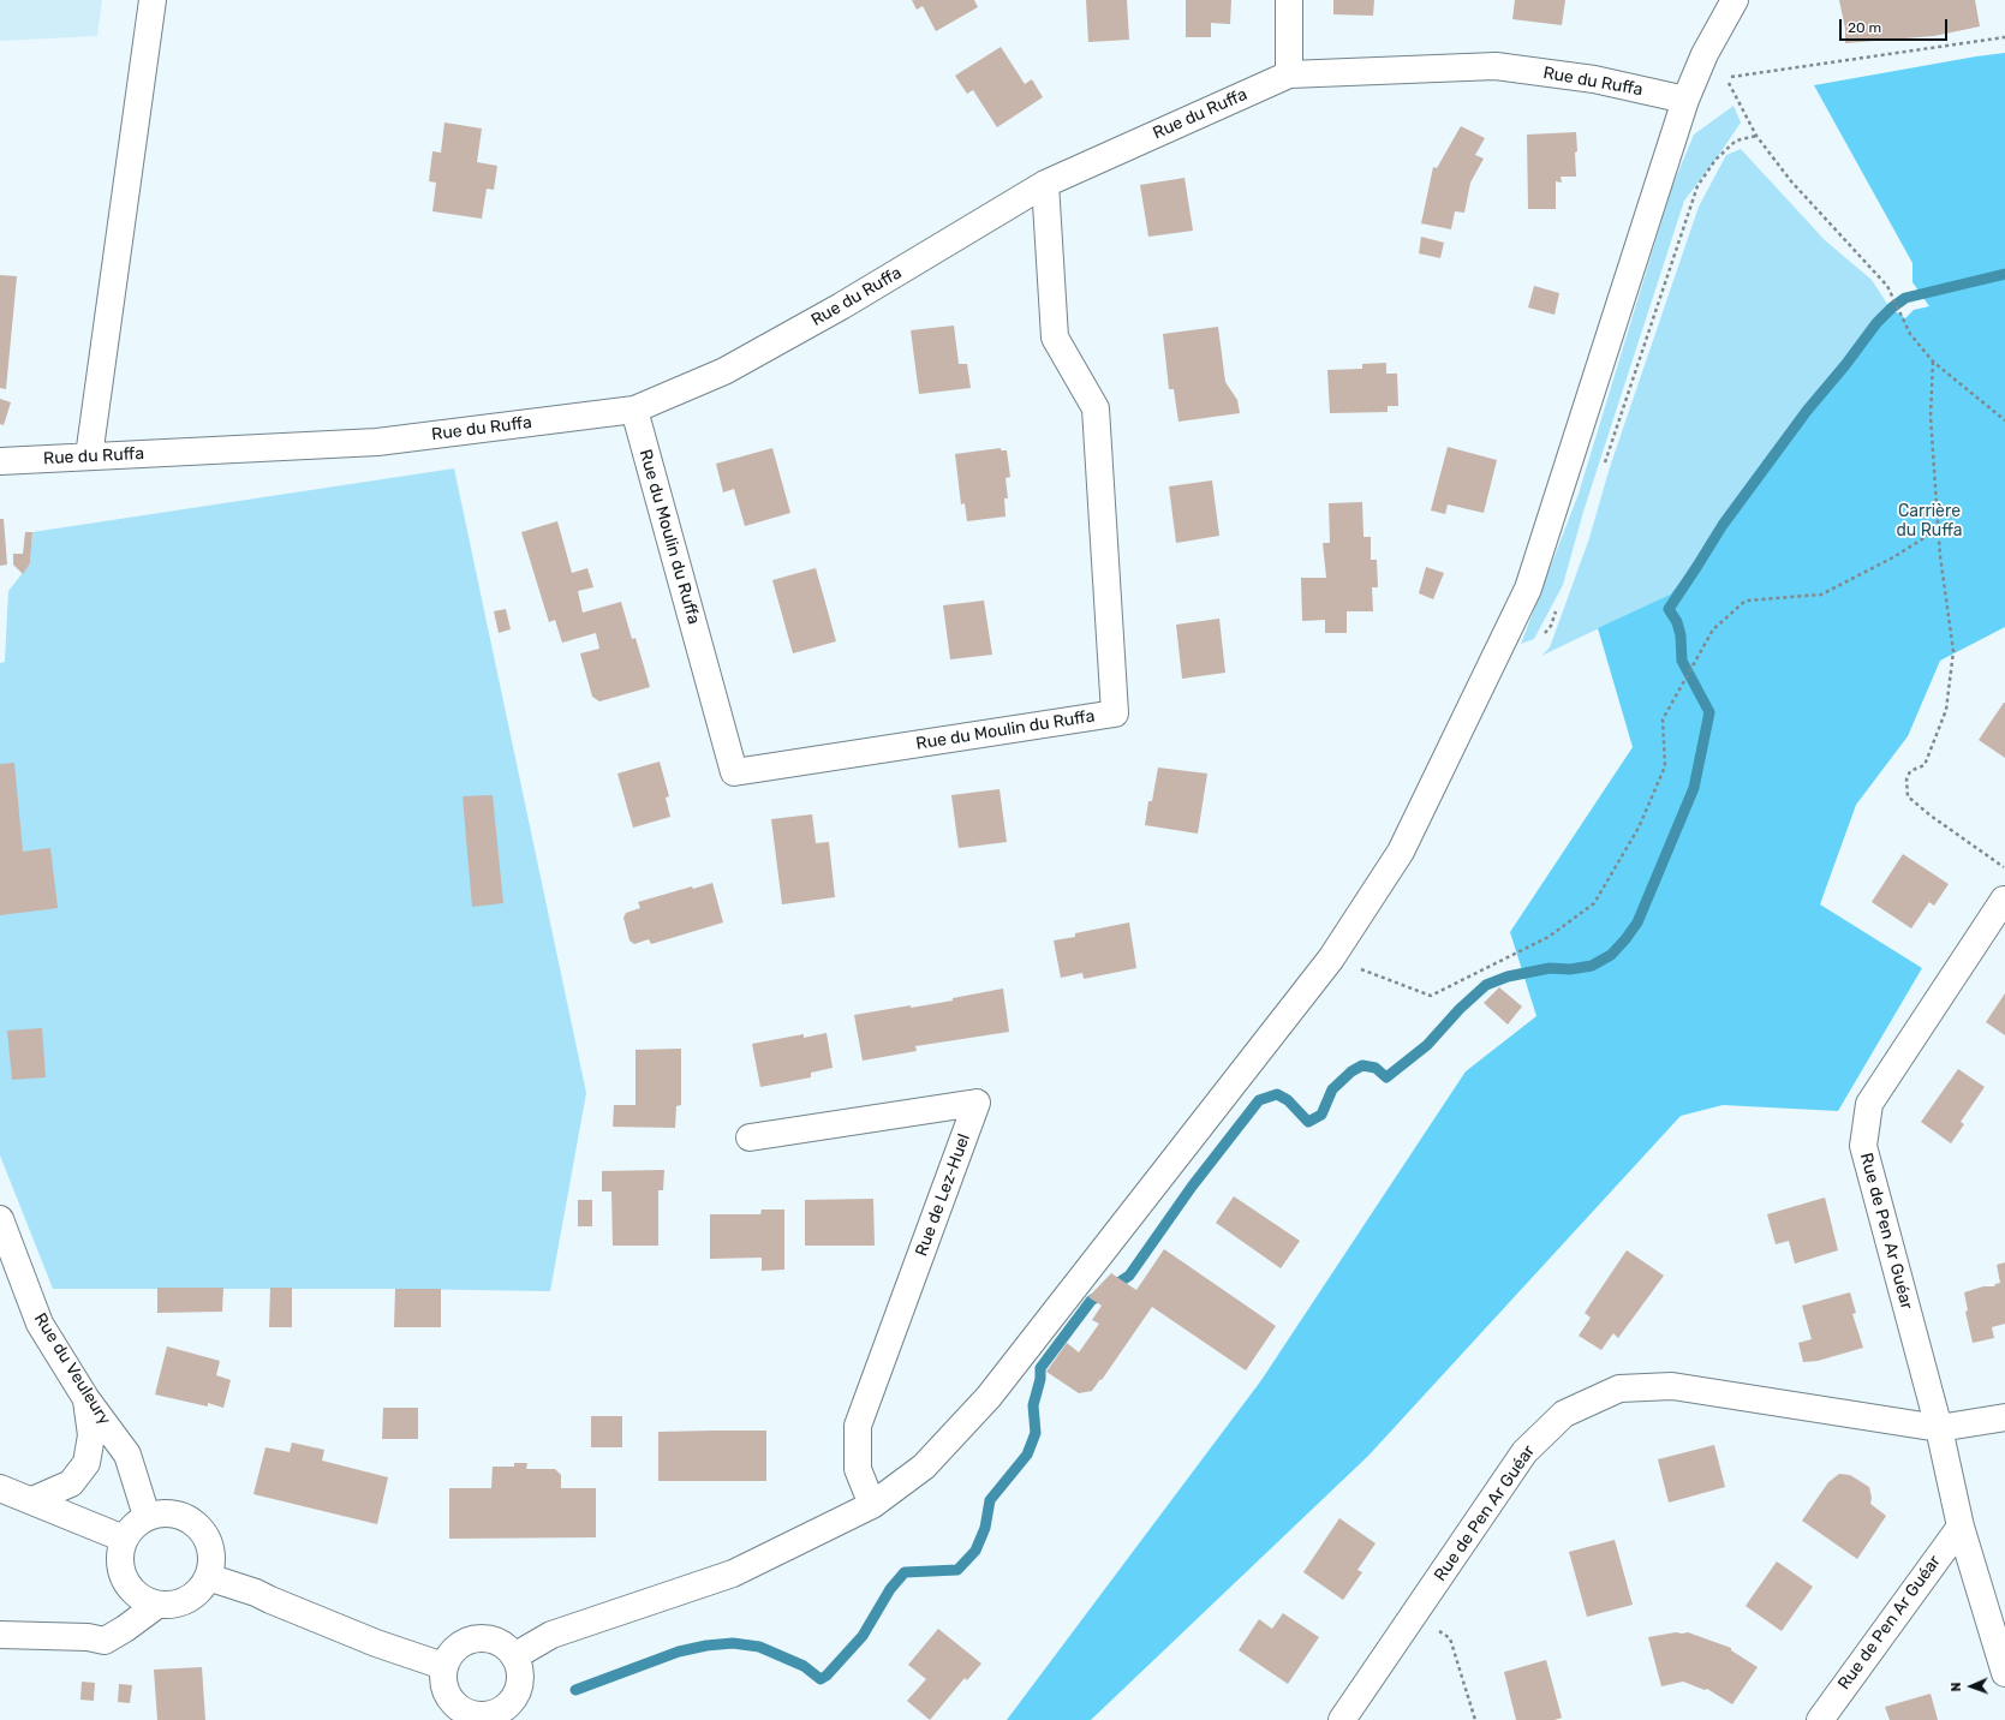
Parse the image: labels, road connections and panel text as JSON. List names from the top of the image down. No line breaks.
{"streets":{"street":["Rue du Ruffa","Rue du Moulin du Ruffa","Rue de Lez-Huel","Rue de Pen Ar Guéar","Rue du Veuleury"]},"crossings":[["Rue du Ruffa","Rue du Moulin du Ruffa"]],"parks":["Carrière du Ruffa"],"scale_bar":"20 m","north":"left"}
